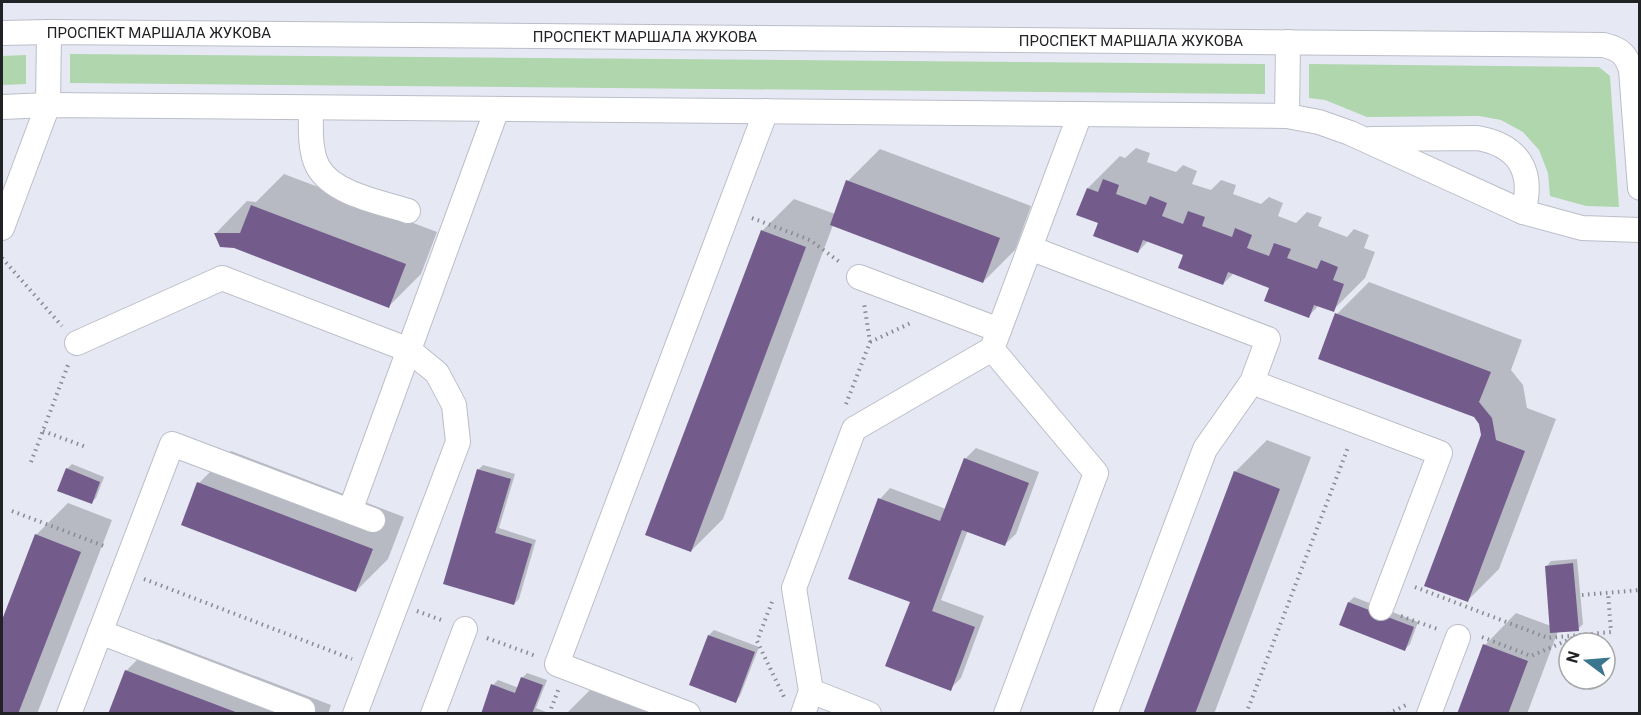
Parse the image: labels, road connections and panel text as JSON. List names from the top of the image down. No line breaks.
{"streets":{"street":["ПРОСПЕКТ МАРШАЛА ЖУКОВА"]},"north":"left"}
